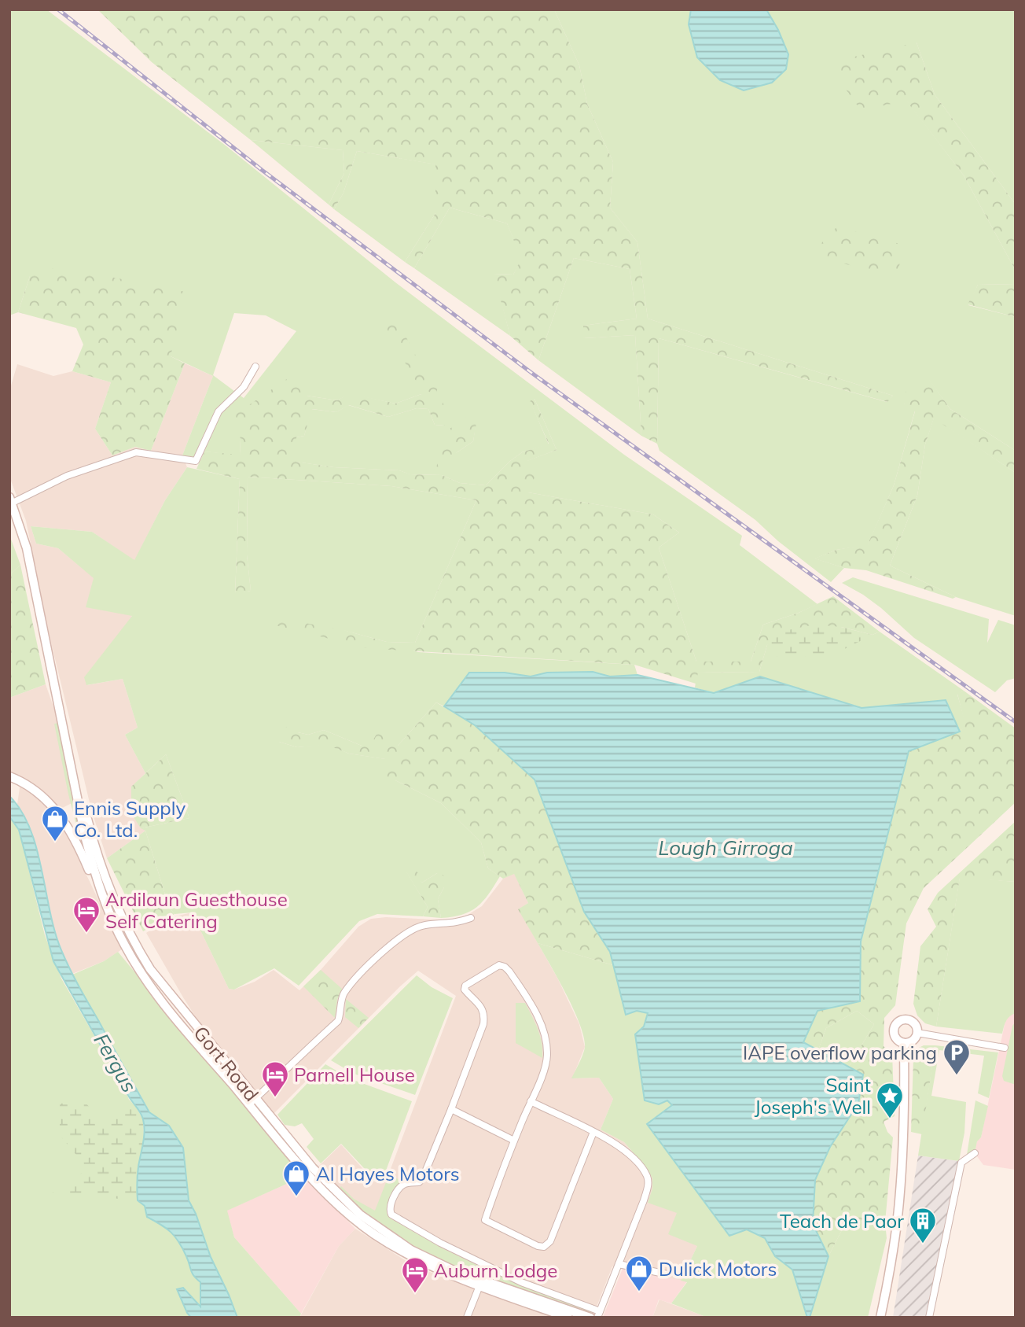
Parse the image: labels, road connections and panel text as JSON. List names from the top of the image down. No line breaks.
{"streets":{"main road":["Gort Road"]},"water":["Lough Girroga","Fergus"],"places":{"shop":["Ennis Supply Co. Ltd.","Al Hayes Motors","Dulick Motors"],"hotel":["Ardilaun Guesthouse Self Catering","Parnell House","Auburn Lodge"],"parking":["IAPE overflow parking"],"place":["Saint Joseph's Well"],"building":["Teach de Paor"]}}
